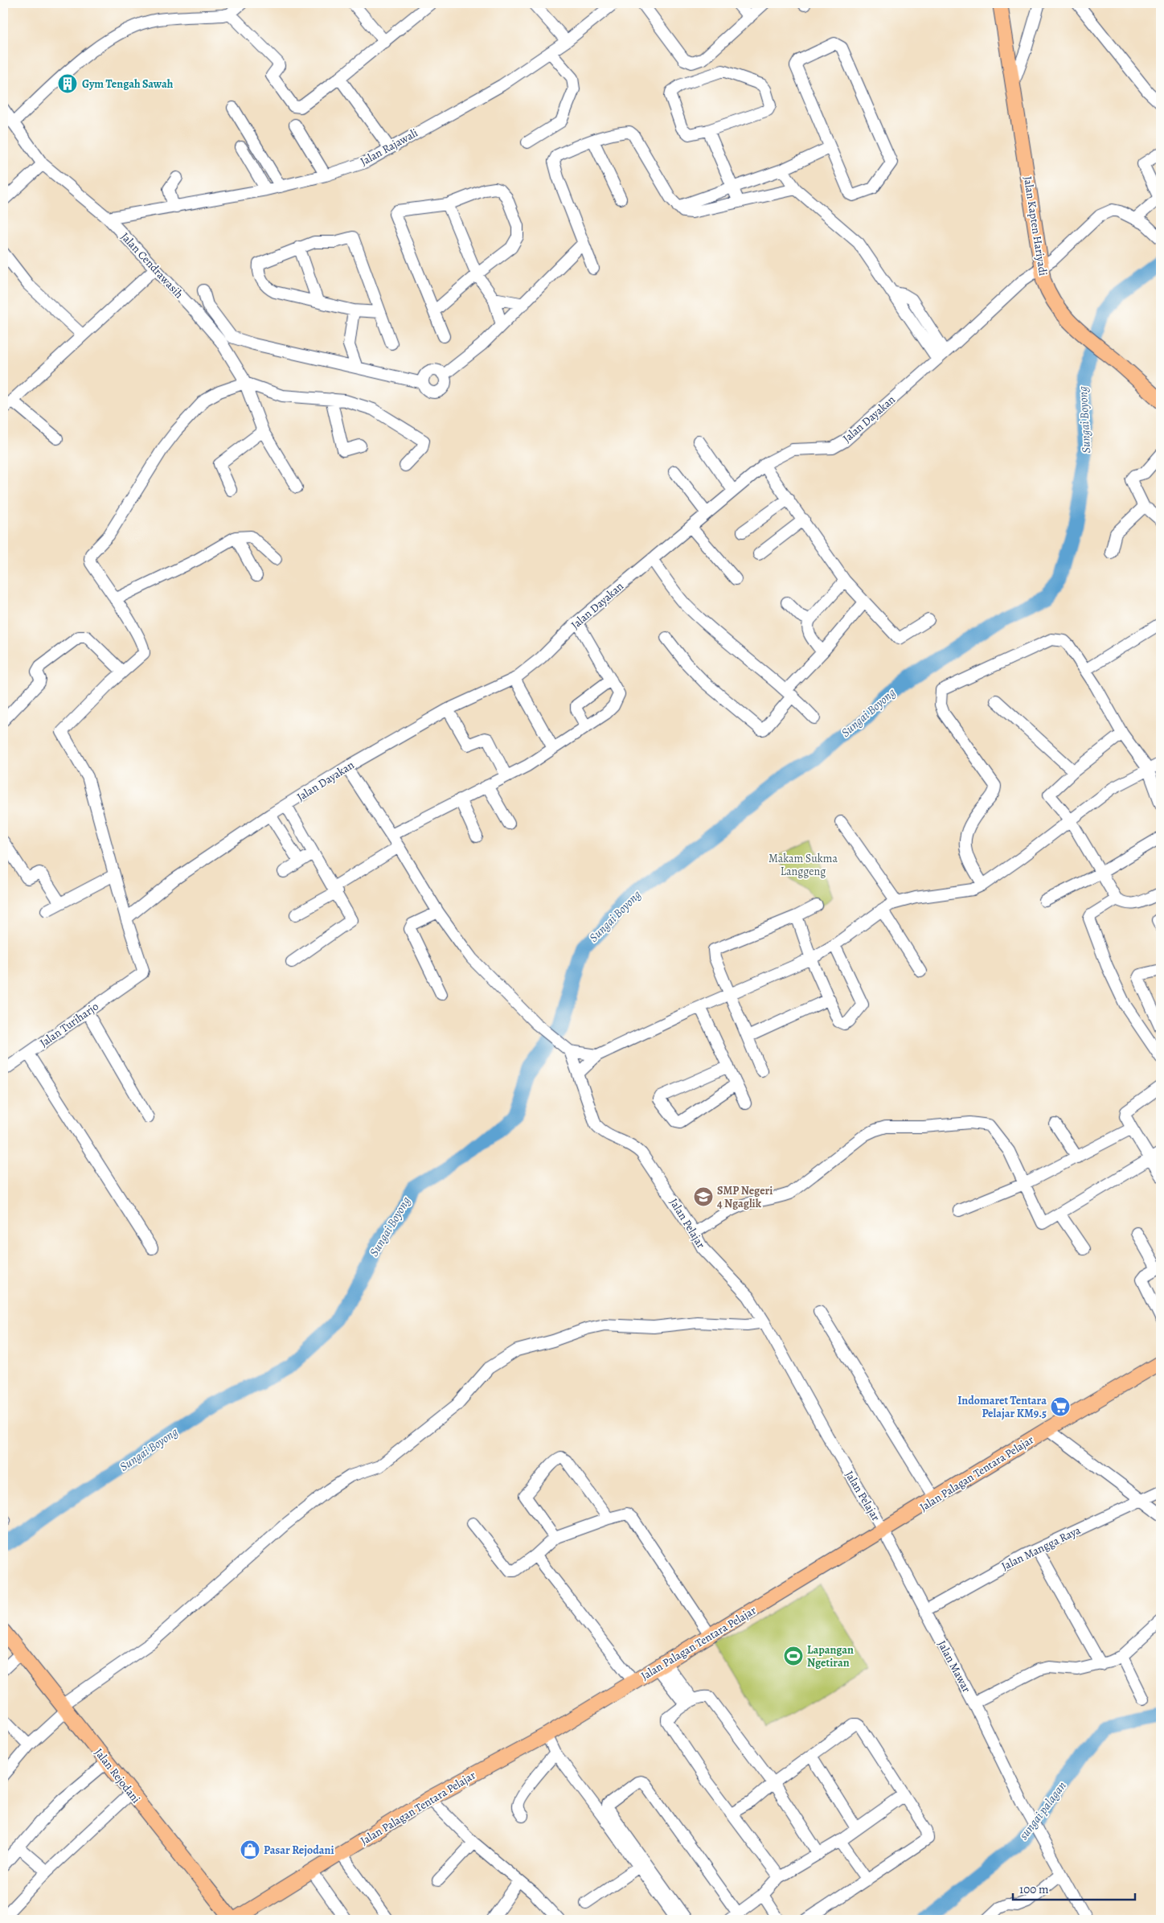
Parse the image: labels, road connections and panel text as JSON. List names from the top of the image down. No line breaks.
{"streets":{"main road":["Jalan Kapten Hariyadi","Jalan Palagan Tentara Pelajar","Jalan Rejodani"],"street":["Jalan Rajawali","Jalan Cendrawasih","Jalan Dayakan","Jalan Turiharjo","Jalan Pelajar","Jalan Mangga Raya","Jalan Mawar"]},"crossings":[["Jalan Rajawali","Jalan Cendrawasih"],["Jalan Kapten Hariyadi","Jalan Dayakan"],["Jalan Dayakan","Jalan Turiharjo"],["Jalan Pelajar","Jalan Palagan Tentara Pelajar"],["Jalan Pelajar","Jalan Mawar"],["Jalan Palagan Tentara Pelajar","Jalan Mawar"],["Jalan Palagan Tentara Pelajar","Jalan Rejodani"],["Jalan Mangga Raya","Jalan Mawar"]],"water":["Sungai Boyong","sungai palagan"],"parks":["Makam Sukma Langgeng"],"places":{"building":["Gym Tengah Sawah"],"school or university":["SMP Negeri 4 Ngaglik"],"supermarket":["Indomaret Tentara Pelajar KM9.5"],"sports":["Lapangan Ngetiran"],"shop":["Pasar Rejodani"]},"scale_bar":"100 m"}
